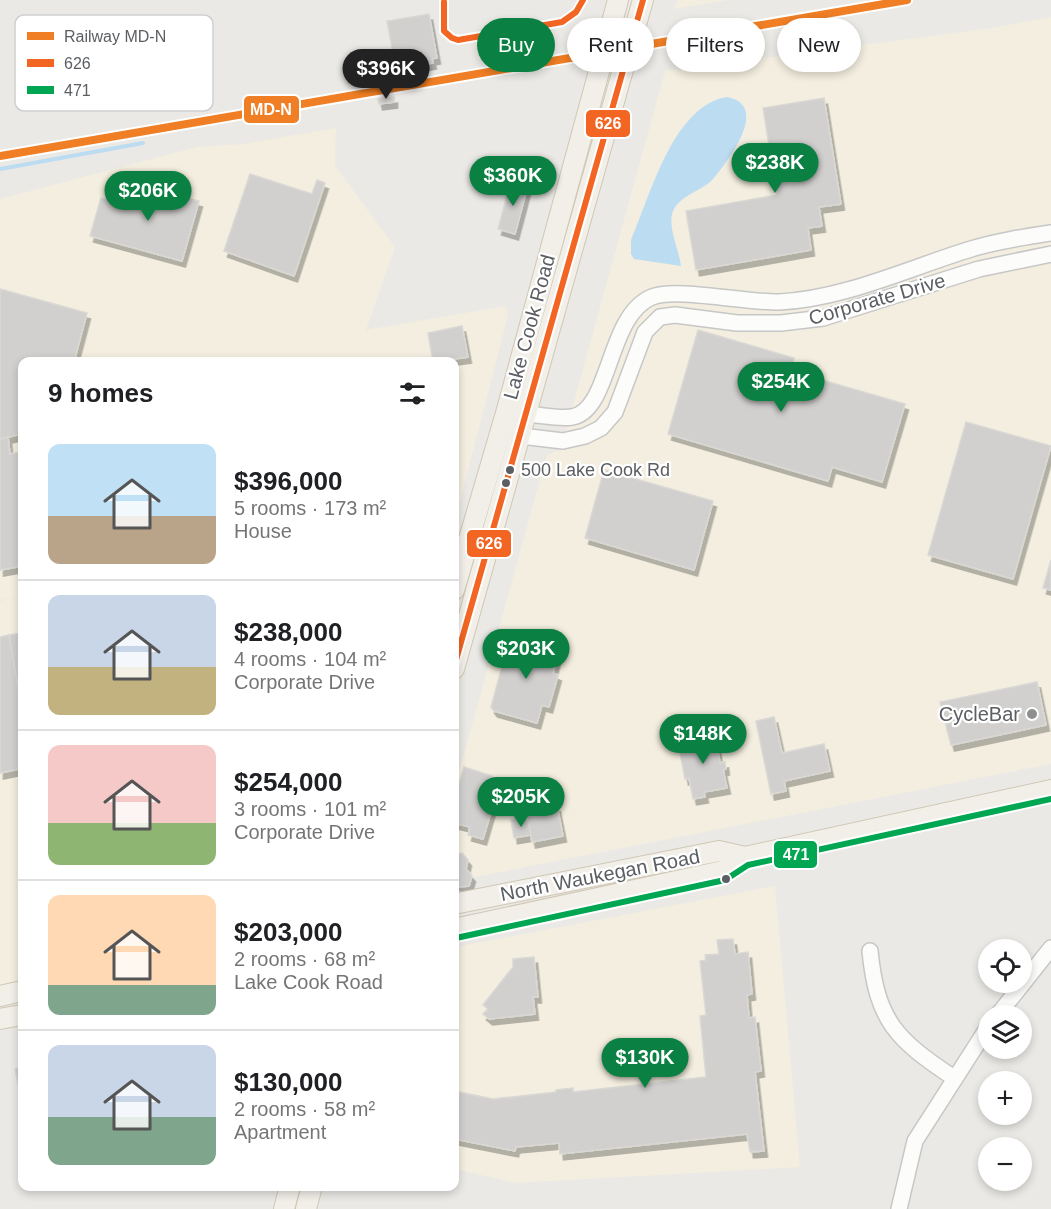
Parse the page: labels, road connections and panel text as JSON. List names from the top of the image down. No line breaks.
{"streets":{"main road":["Lake Cook Road","North Waukegan Road"],"street":["Corporate Drive"]},"crossings":[["Corporate Drive","Lake Cook Road"]],"places":["500 Lake Cook Rd","CycleBar"],"lines":["rail line MD-N","transit line 626","transit line 471"],"legend":["Railway MD-N","626","471"],"page":{"chip":["Buy","Rent","Filters","New"],"price":["$396K","$238K","$360K","$206K","$254K","$203K","$148K","$205K","$130K"],"heading":"9 homes","list":[{"name":"$396,000","note":"5 rooms · 173 m² · House"},{"name":"$238,000","note":"4 rooms · 104 m² · Corporate Drive"},{"name":"$254,000","note":"3 rooms · 101 m² · Corporate Drive"},{"name":"$203,000","note":"2 rooms · 68 m² · Lake Cook Road"},{"name":"$130,000","note":"2 rooms · 58 m² · Apartment"}],"map_buttons":["+","−"]}}
